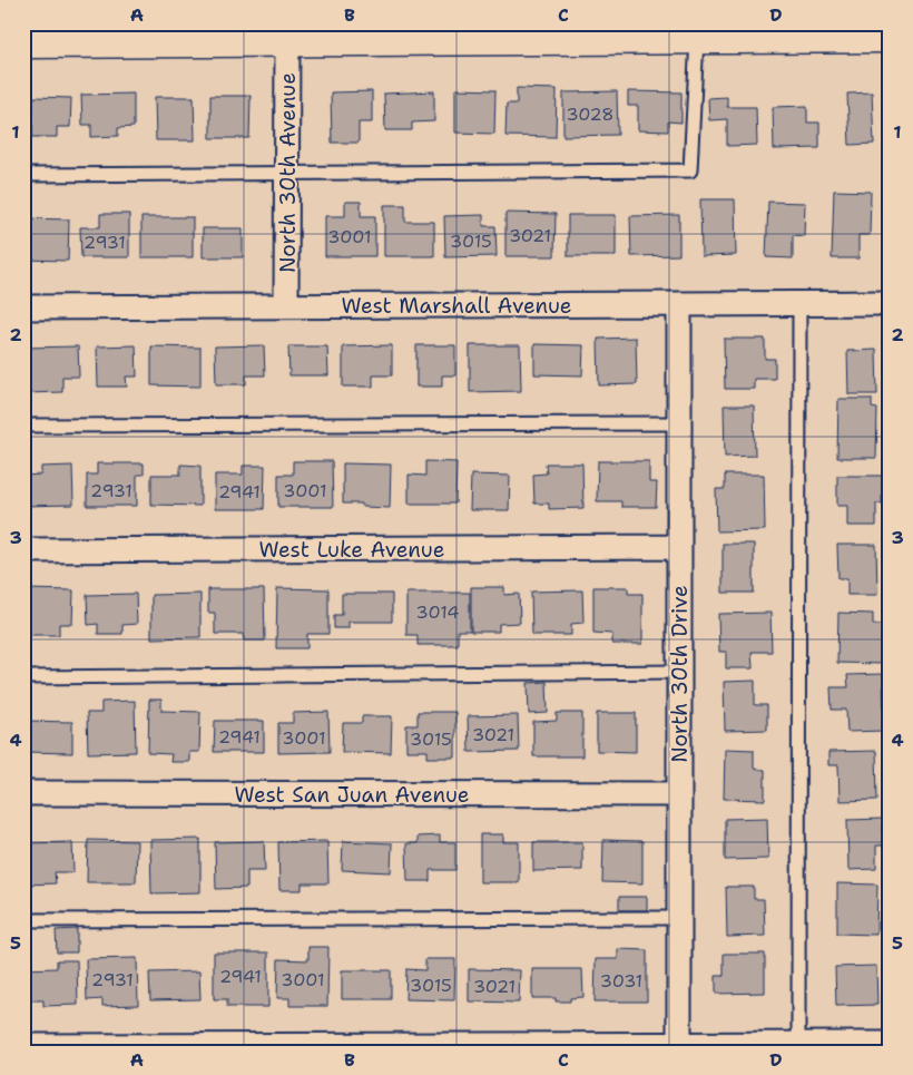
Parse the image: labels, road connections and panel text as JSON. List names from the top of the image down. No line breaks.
{"streets":{"street":["North 30th Avenue","West Marshall Avenue","West Luke Avenue","North 30th Drive","West San Juan Avenue"]},"crossings":[["North 30th Avenue","West Marshall Avenue"],["West Marshall Avenue","North 30th Drive"],["West Luke Avenue","North 30th Drive"],["North 30th Drive","West San Juan Avenue"]],"house_numbers":["3028","3021","3001","3015","2931","2931","3001","2941","3014","3021","2941","3001","3015","2941","2931","3001","3031","3015","3021"],"grid":{"columns":["A","B","C","D"],"rows":["1","2","3","4","5"]}}
